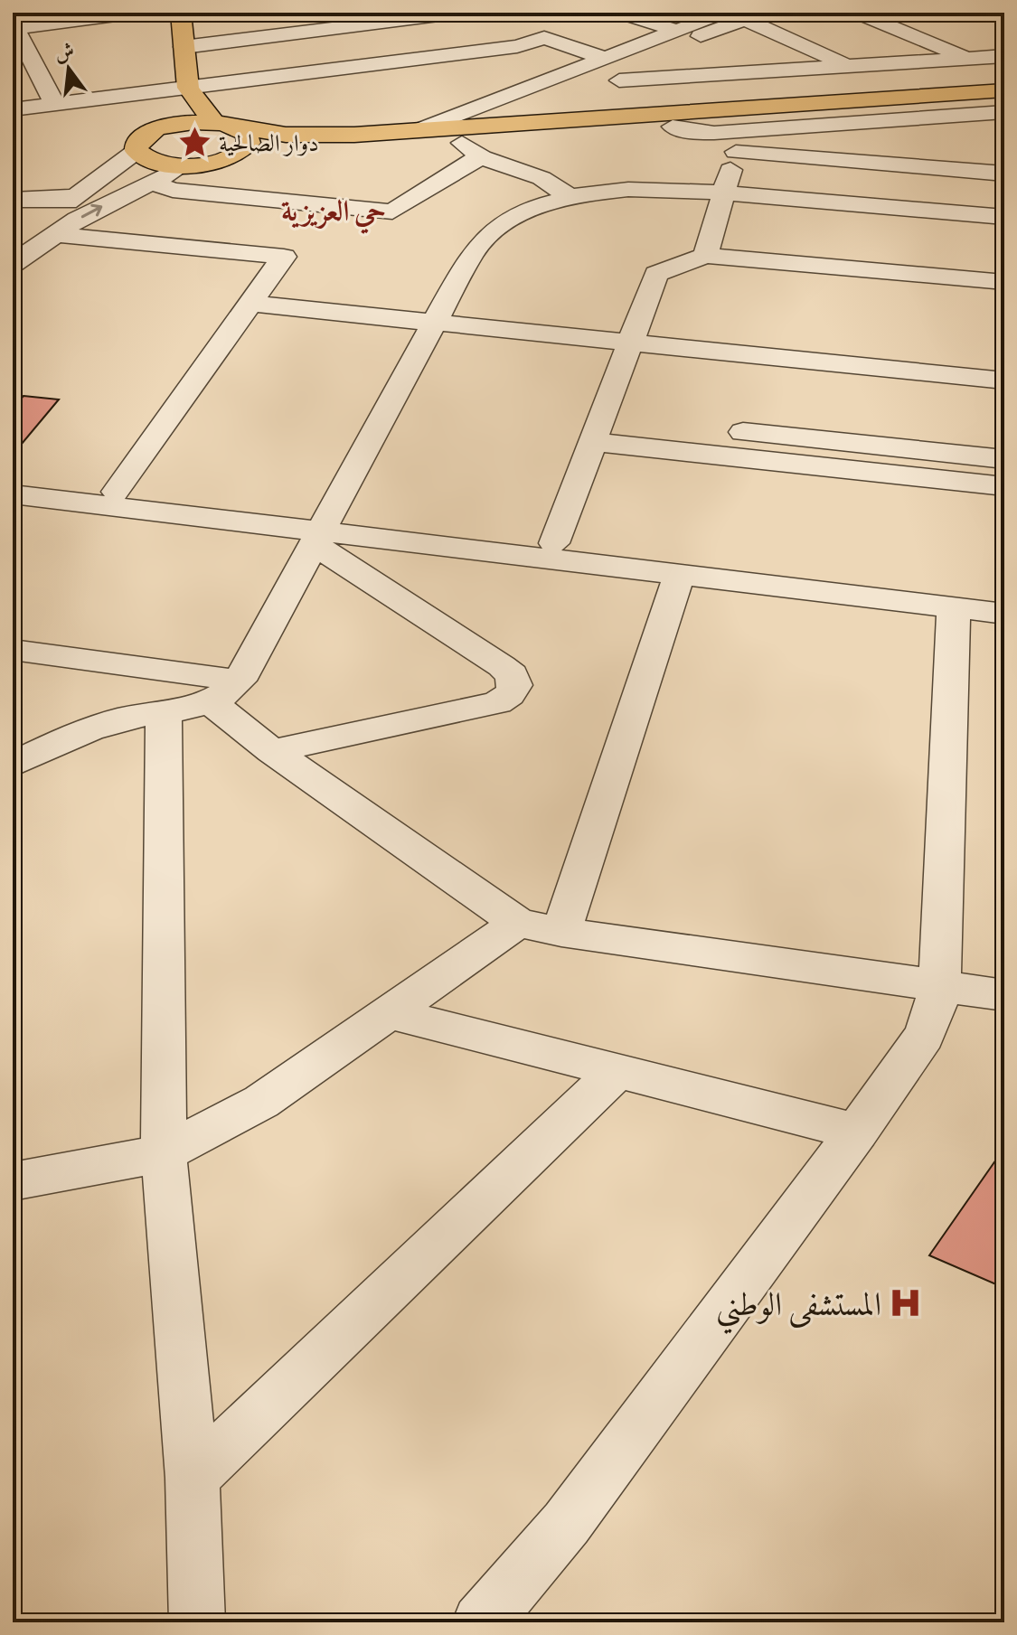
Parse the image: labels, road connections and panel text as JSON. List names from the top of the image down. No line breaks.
{"districts":["حي العزيزية"],"places":{"place":["دوار الصالحية"],"hospital":["المستشفى الوطني"]},"north":"top"}
